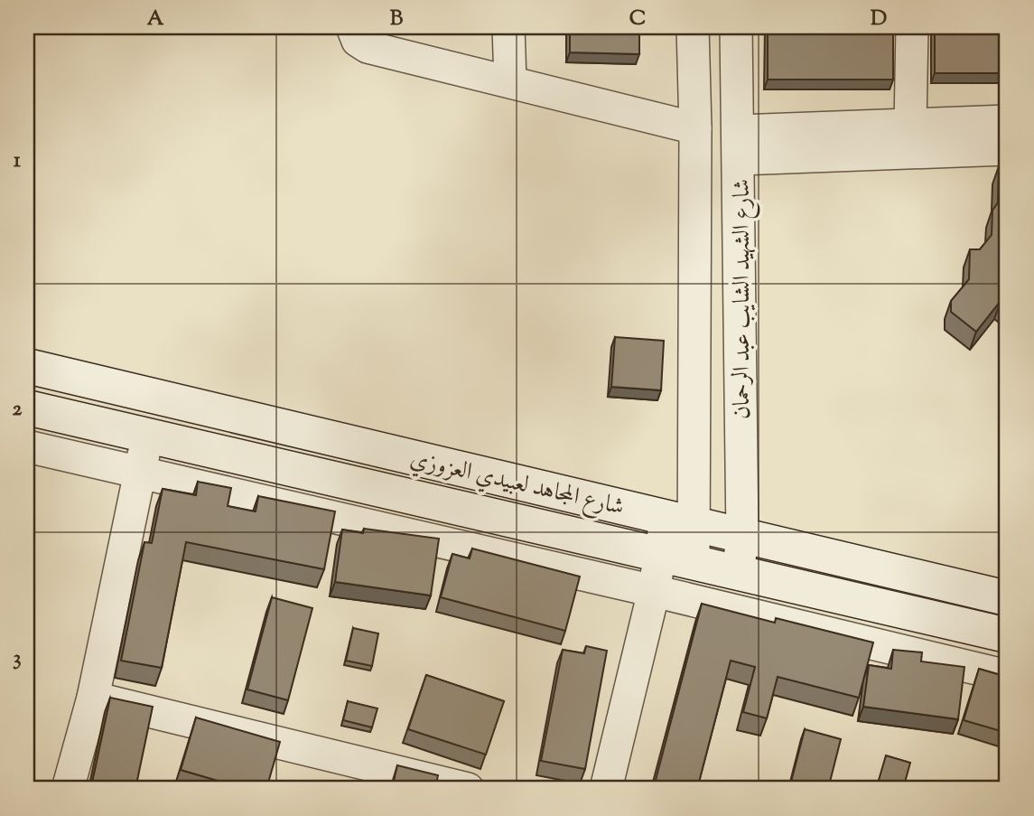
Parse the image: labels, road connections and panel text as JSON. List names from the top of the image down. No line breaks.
{"streets":{"street":["شارع الشهيد الشايب عبد الرحمان","شارع المجاهد لعبيدي العزوزي"]},"crossings":[["شارع الشهيد الشايب عبد الرحمان","شارع المجاهد لعبيدي العزوزي"]],"grid":{"columns":["A","B","C","D"],"rows":["1","2","3"]}}
